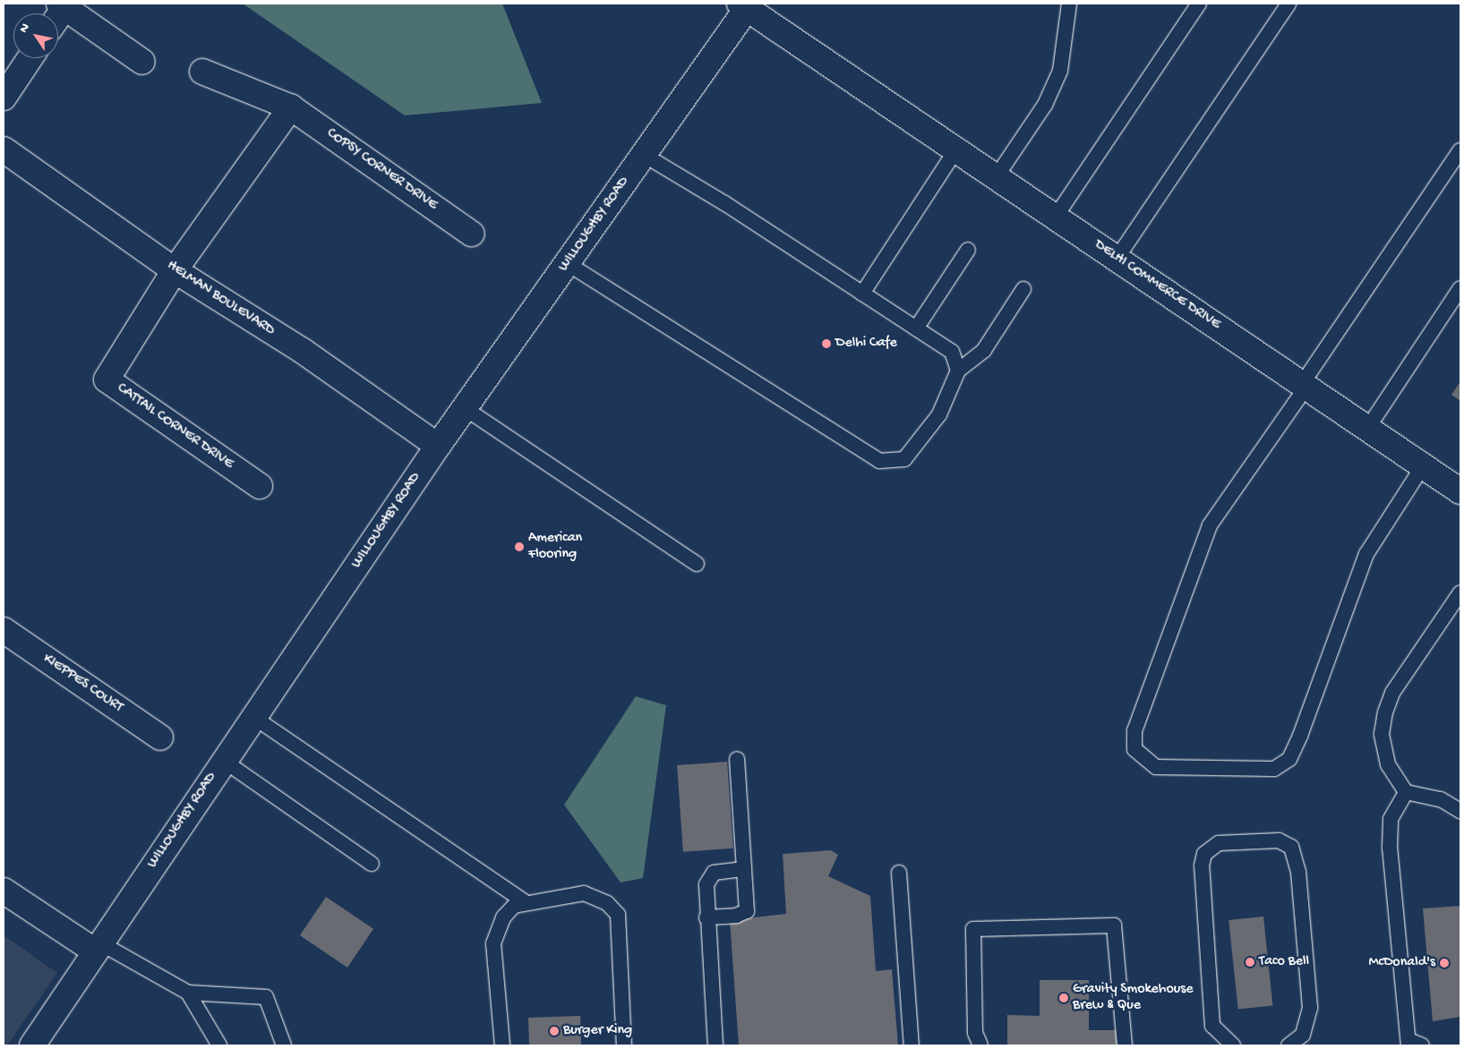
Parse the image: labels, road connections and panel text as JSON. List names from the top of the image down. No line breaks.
{"streets":{"street":["COPSY CORNER DRIVE","WILLOUGHBY ROAD","DELHI COMMERCE DRIVE","HELMAN BOULEVARD","CATTAIL CORNER DRIVE","KIEPPES COURT"]},"crossings":[["WILLOUGHBY ROAD","DELHI COMMERCE DRIVE"],["WILLOUGHBY ROAD","HELMAN BOULEVARD"],["HELMAN BOULEVARD","CATTAIL CORNER DRIVE"]],"places":["Delhi Cafe","American Flooring","Taco Bell","McDonald's","Gravity Smokehouse Brew & Que","Burger King"],"north":"top left"}
